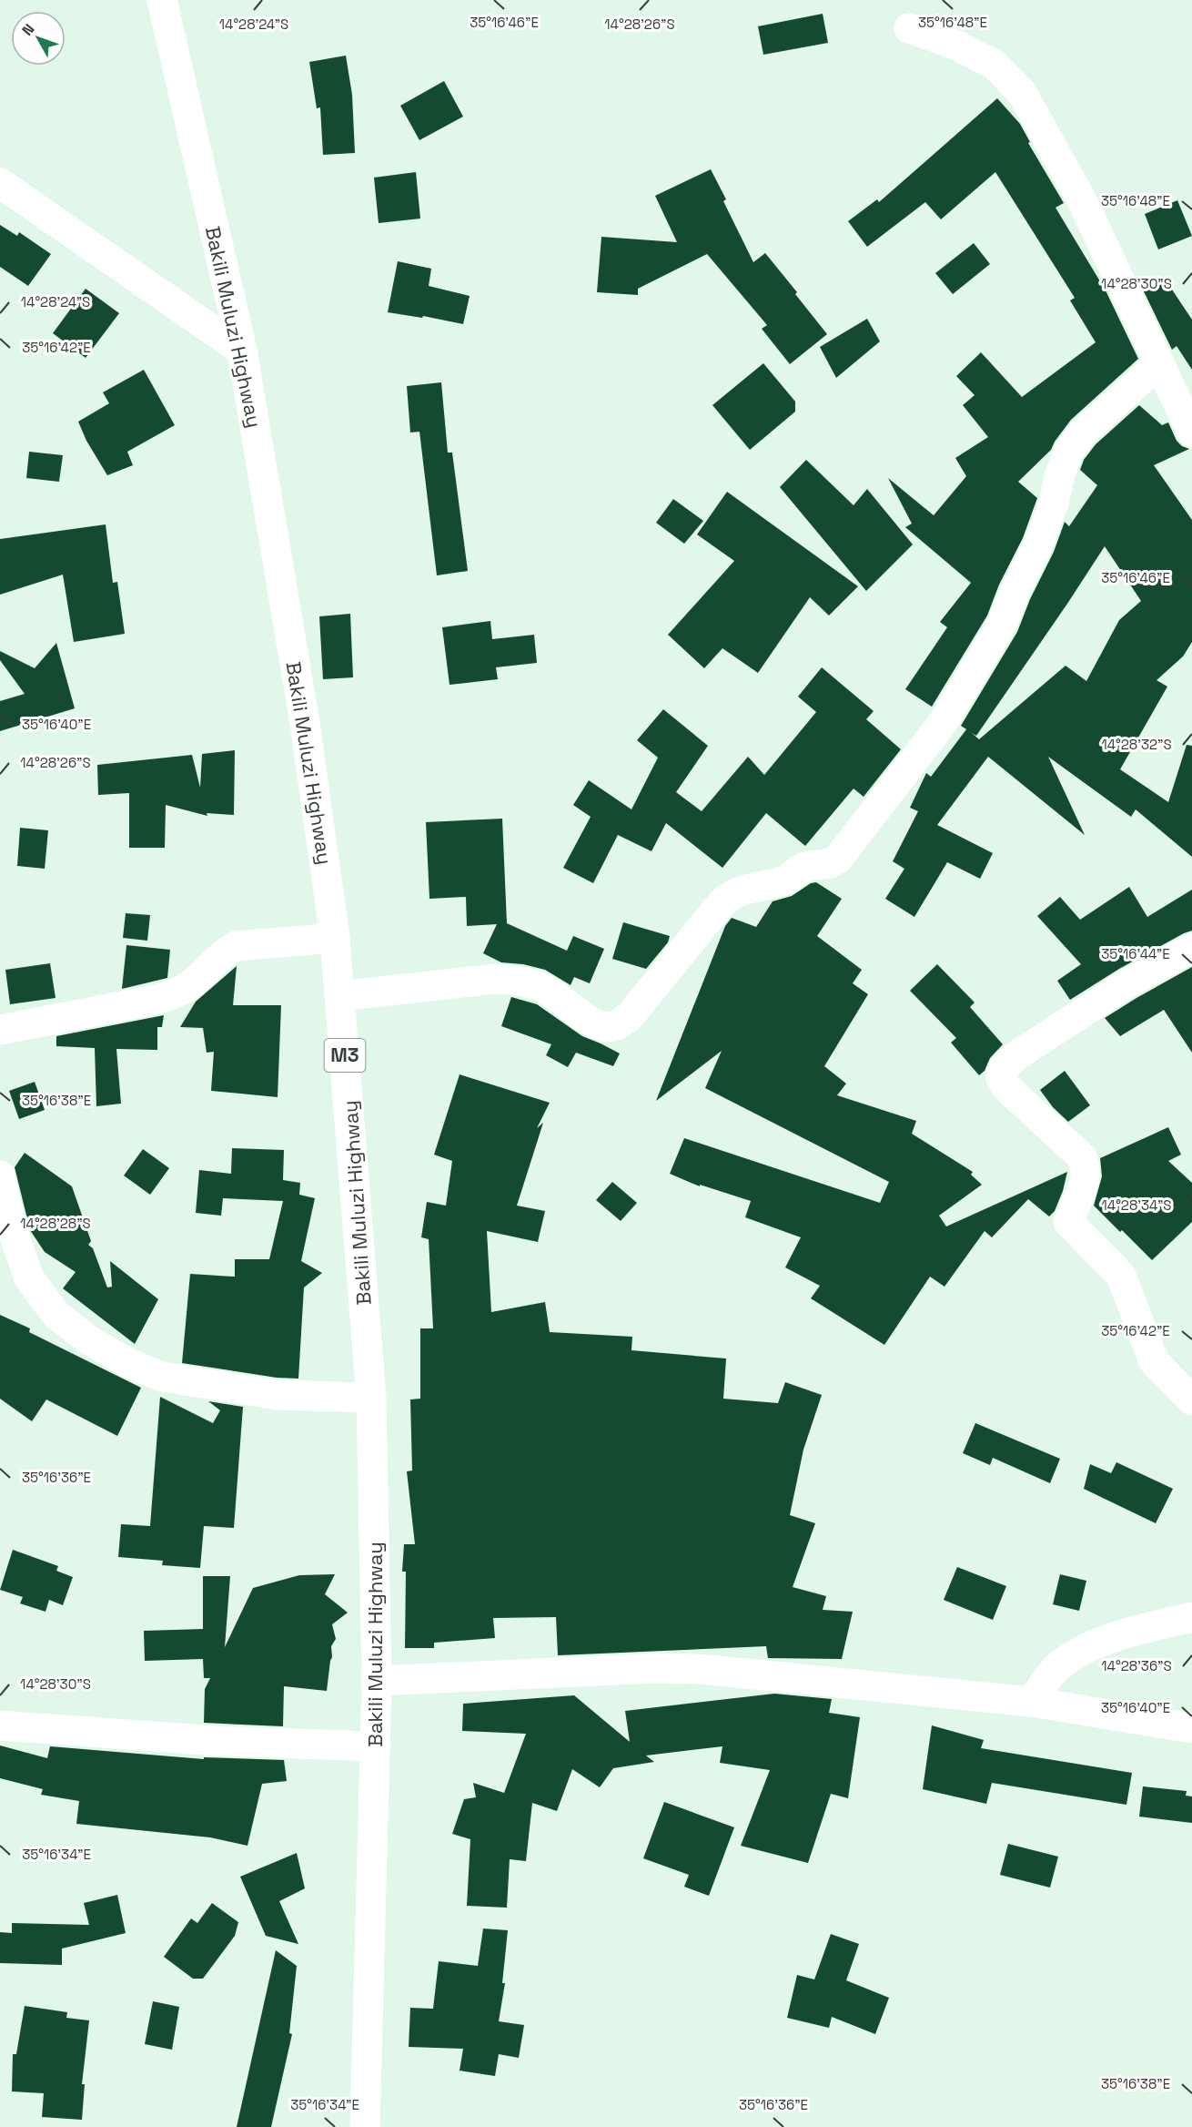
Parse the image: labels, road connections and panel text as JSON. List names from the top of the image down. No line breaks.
{"streets":{"main road":["Bakili Muluzi Highway","M3"]},"north":"top left","coordinates":["35°16'46\"E","35°16'48\"E","14°28'24\"S","14°28'26\"S","14°28'30\"S","35°16'42\"E","35°16'40\"E","14°28'32\"S","35°16'44\"E","35°16'38\"E","14°28'34\"S","14°28'28\"S","35°16'36\"E","14°28'36\"S","35°16'34\"E"]}
